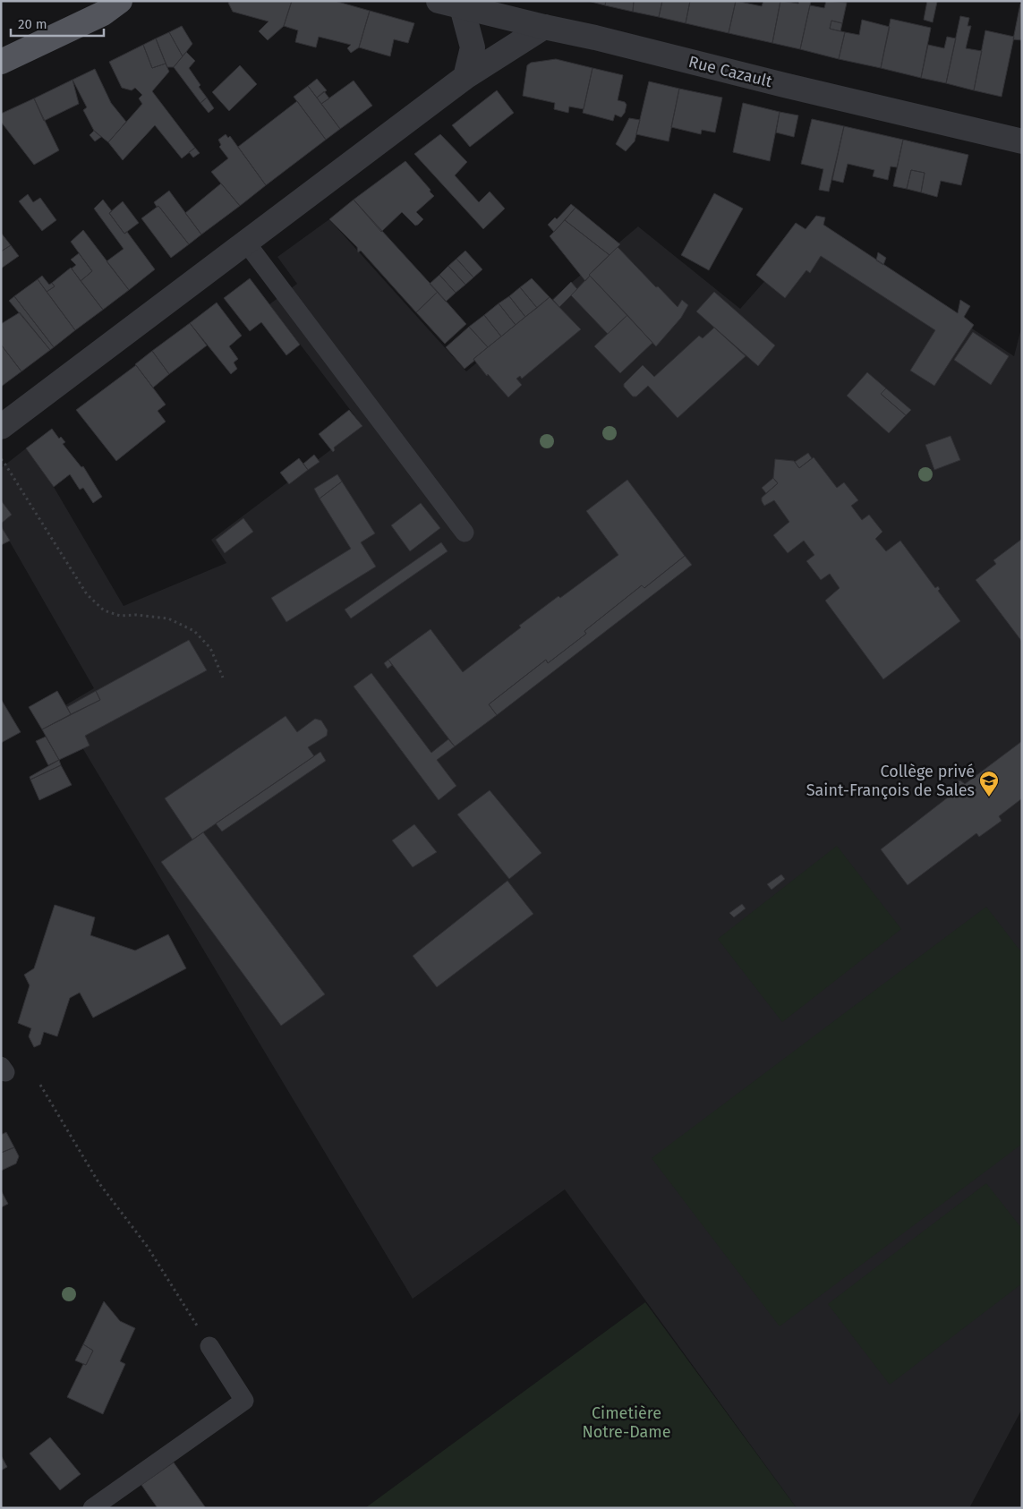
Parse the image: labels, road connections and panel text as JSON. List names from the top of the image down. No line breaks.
{"streets":{"street":["Rue Cazault"]},"parks":["Cimetière Notre-Dame"],"places":{"school or university":["Collège privé Saint-François de Sales"]},"scale_bar":"20 m"}
